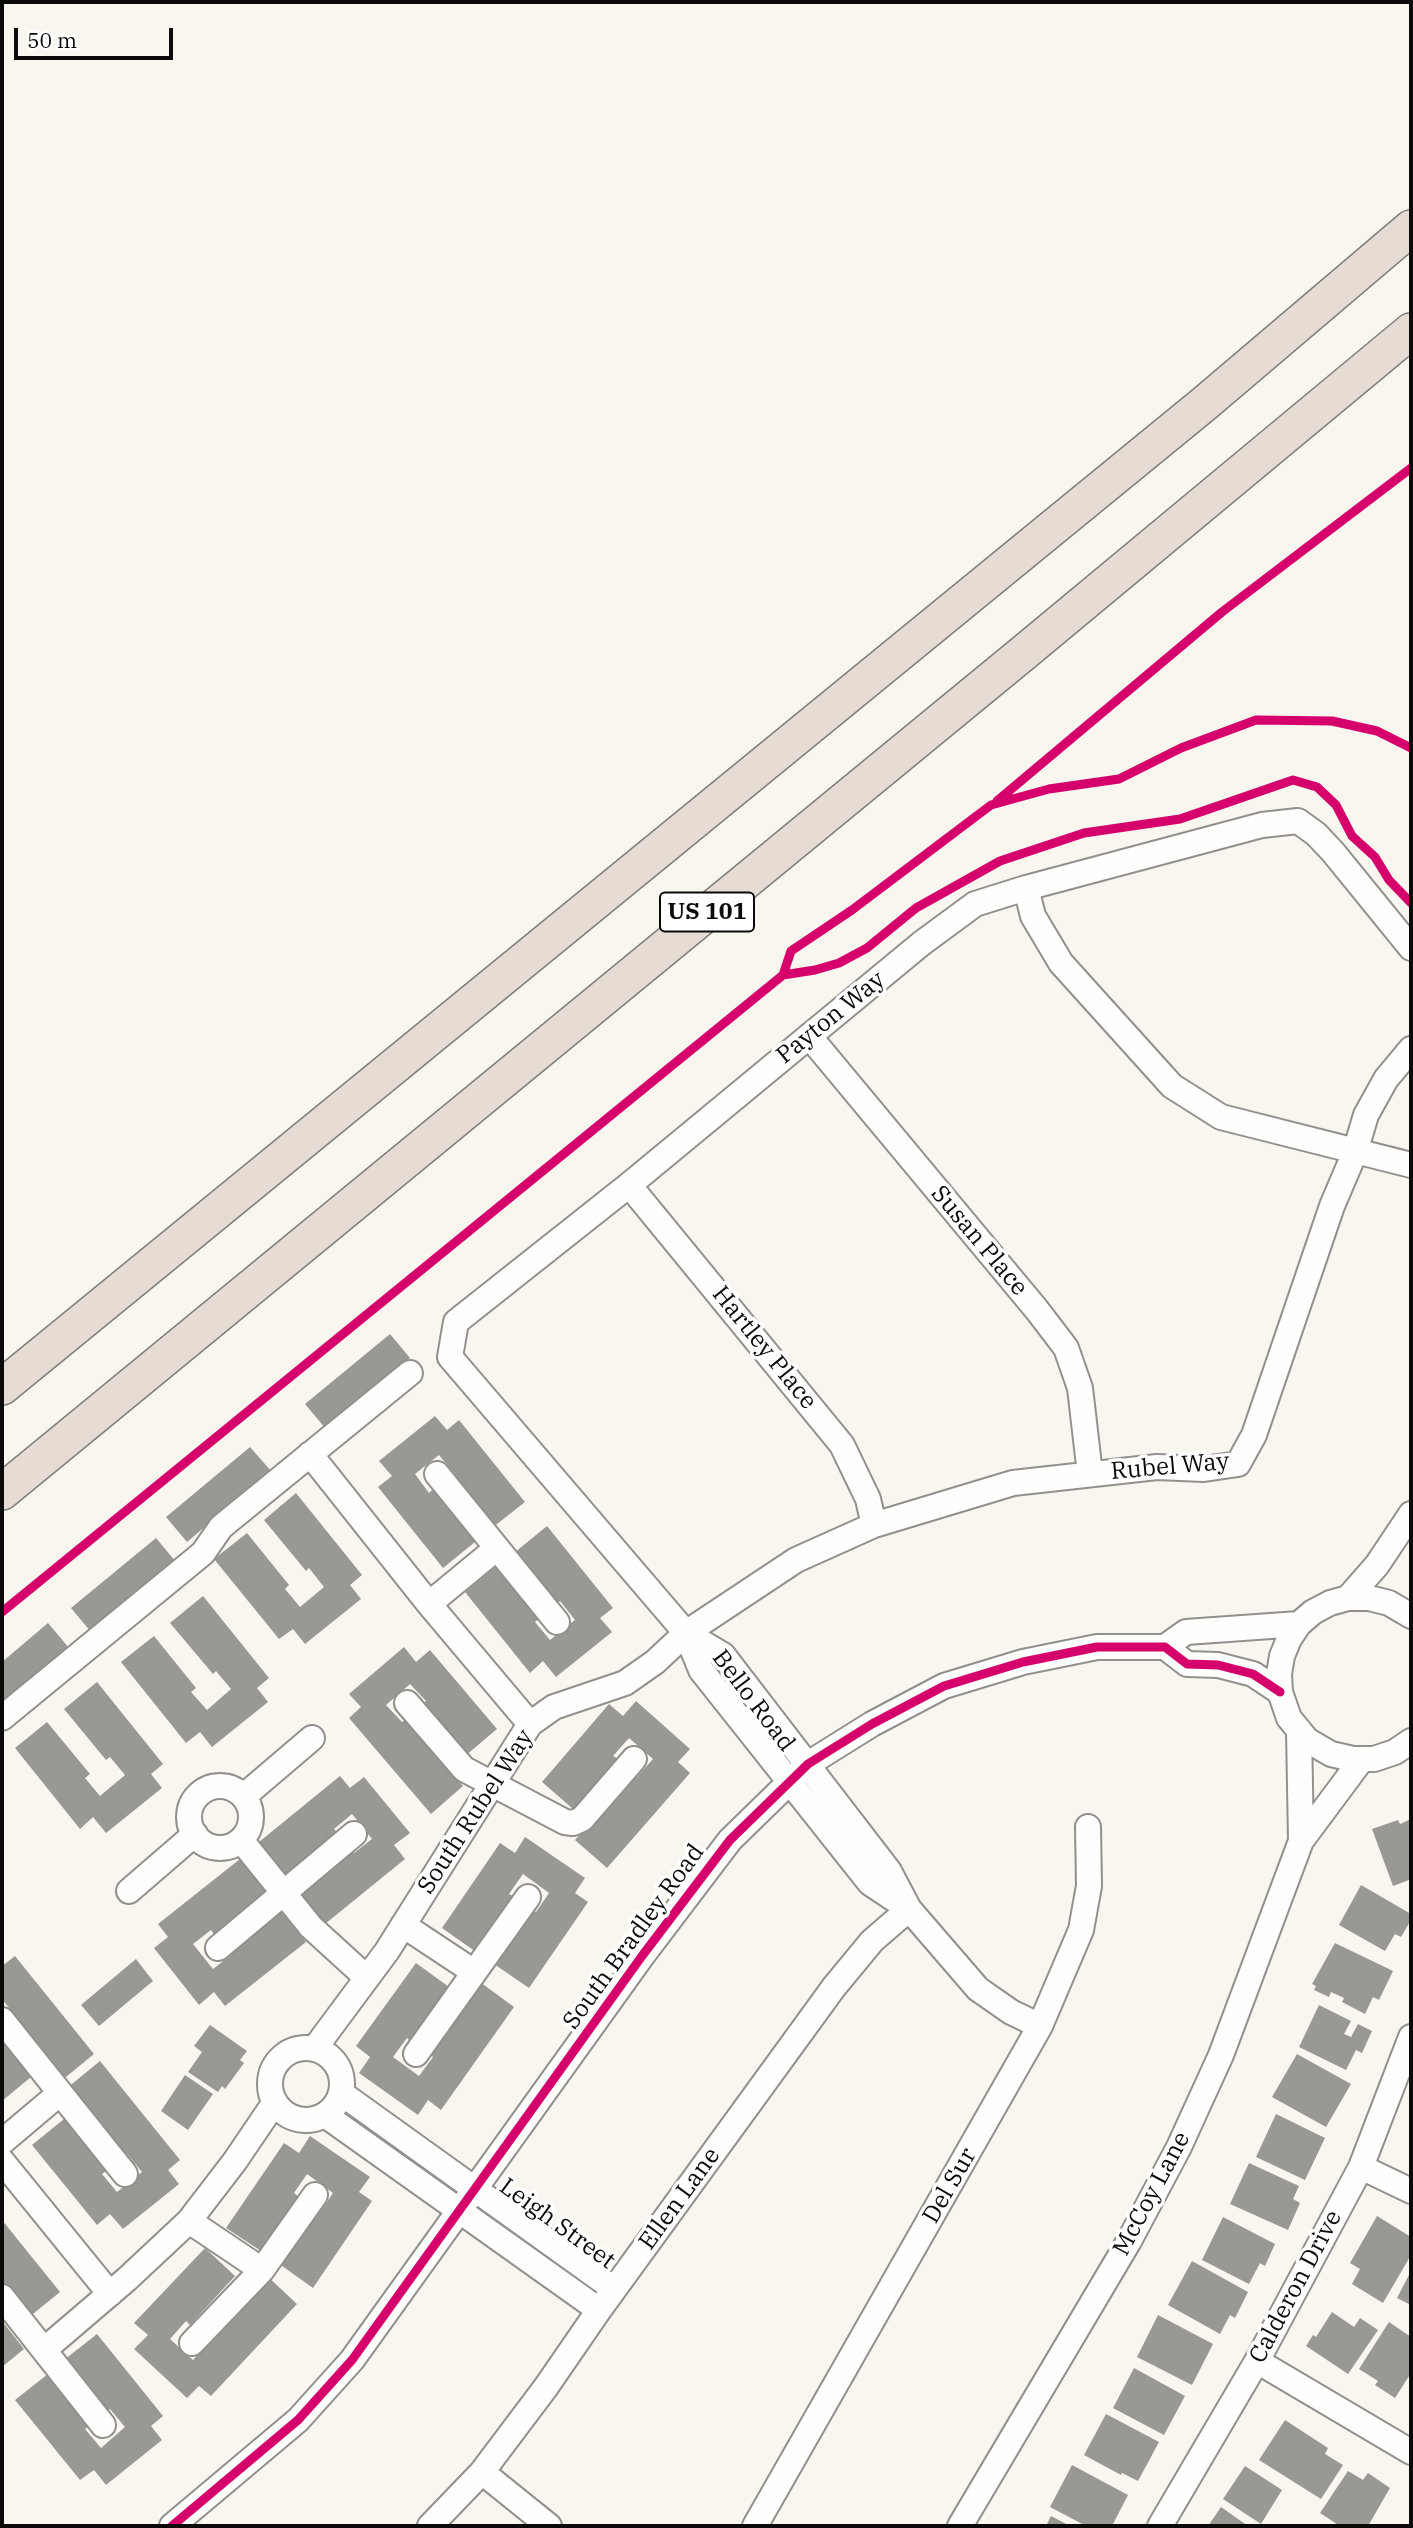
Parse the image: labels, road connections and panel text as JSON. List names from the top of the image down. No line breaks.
{"streets":{"highway":["US 101"],"street":["Payton Way","Susan Place","Hartley Place","Rubel Way","Bello Road","South Rubel Way","South Bradley Road","Del Sur","McCoy Lane","Ellen Lane","Leigh Street","Calderon Drive"]},"crossings":[["Payton Way","Susan Place"],["Payton Way","Hartley Place"],["Payton Way","Bello Road"],["Susan Place","Rubel Way"],["Hartley Place","Rubel Way"],["Rubel Way","Bello Road"],["Rubel Way","South Rubel Way"],["Bello Road","South Rubel Way"],["Bello Road","South Bradley Road"],["Bello Road","Del Sur"],["Bello Road","Ellen Lane"],["South Rubel Way","Leigh Street"],["South Bradley Road","Leigh Street"],["Ellen Lane","Leigh Street"]],"scale_bar":"50 m"}
